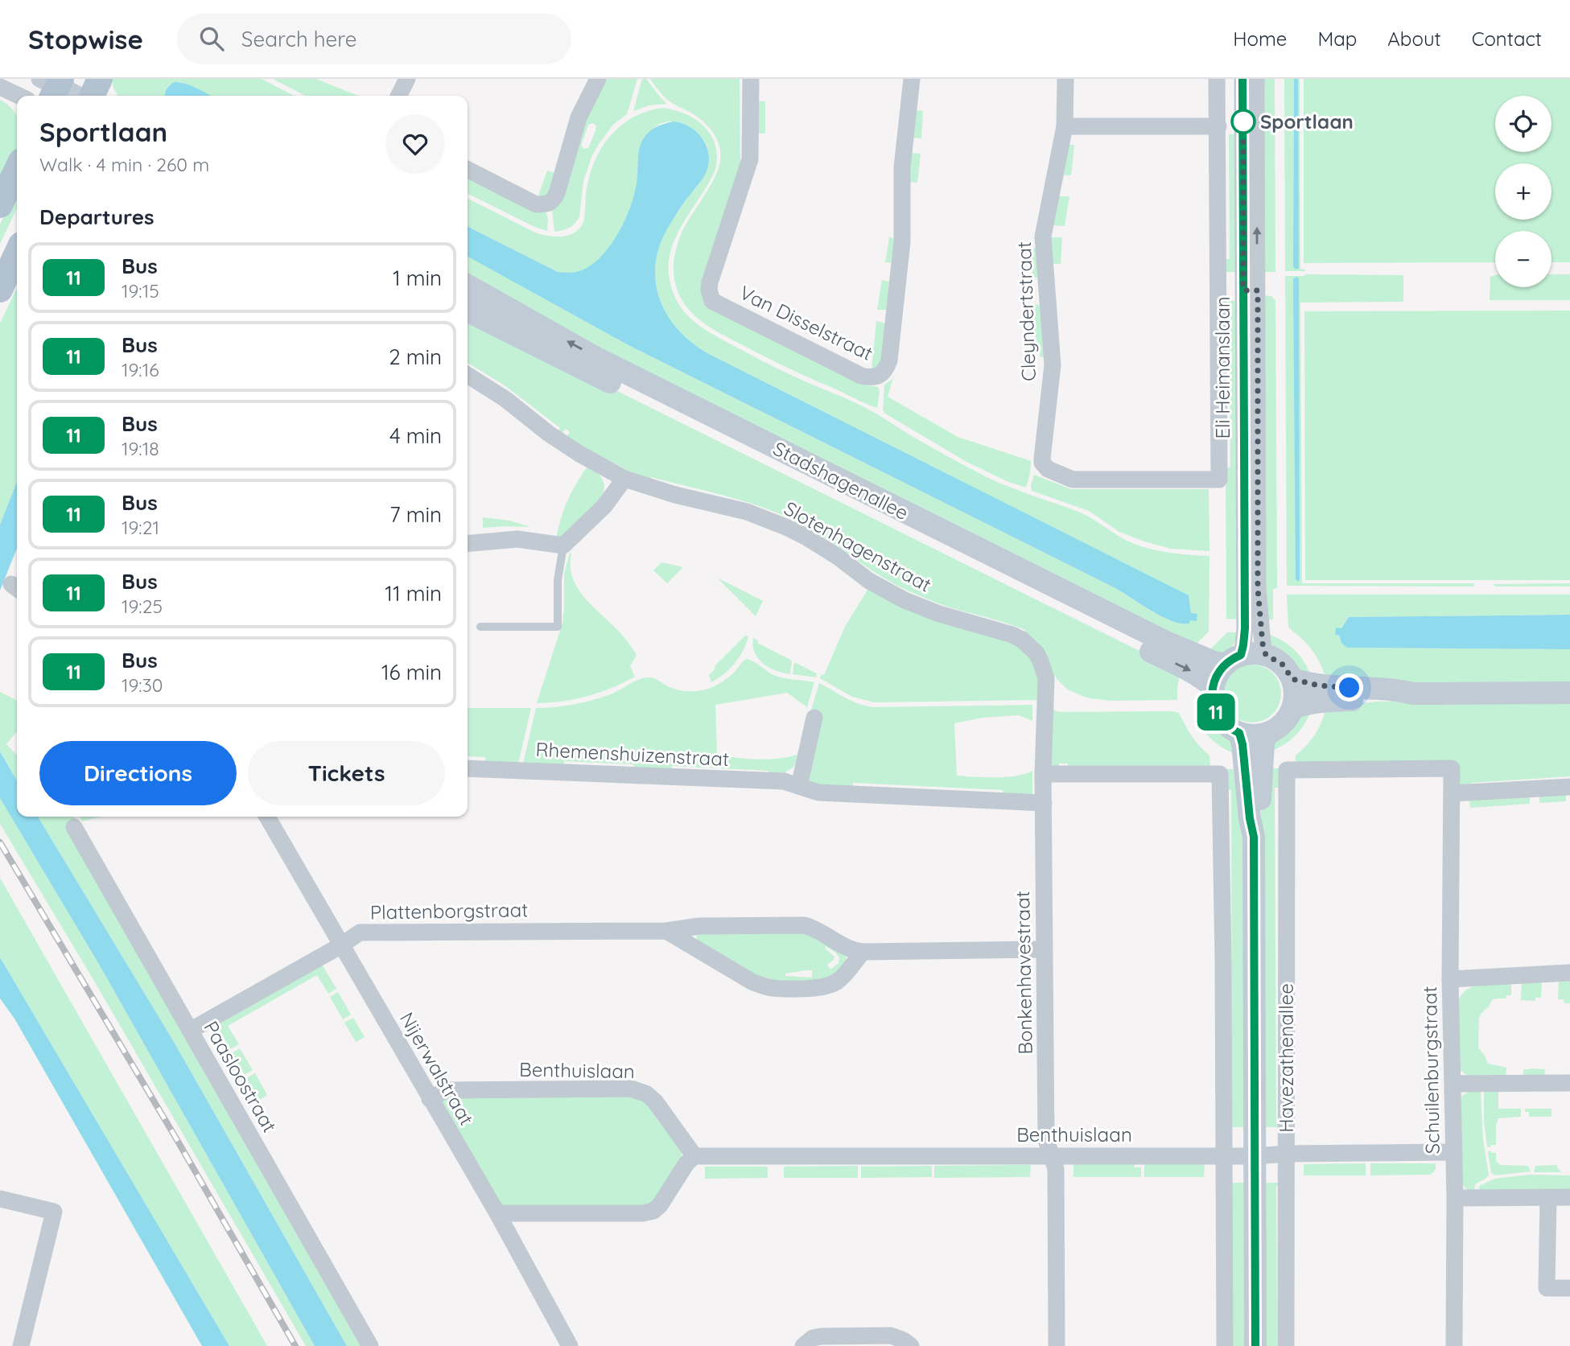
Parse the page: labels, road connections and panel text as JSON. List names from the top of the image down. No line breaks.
{"streets":{"main road":["Stadshagenallee","Havezathenallee"],"street":["Cleyndertstraat","Van Disselstraat","Eli Heimanslaan","Slotenhagenstraat","Rhemenshuizenstraat","Plattenborgstraat","Bonkenhavestraat","Nijerwalstraat","Benthuislaan","Schuilenburgstraat","Paasloostraat"]},"crossings":[["Eli Heimanslaan","Stadshagenallee"],["Eli Heimanslaan","Havezathenallee"],["Stadshagenallee","Havezathenallee"],["Slotenhagenstraat","Bonkenhavestraat"],["Rhemenshuizenstraat","Bonkenhavestraat"],["Plattenborgstraat","Bonkenhavestraat"],["Plattenborgstraat","Nijerwalstraat"],["Plattenborgstraat","Paasloostraat"],["Bonkenhavestraat","Benthuislaan"],["Havezathenallee","Benthuislaan"],["Havezathenallee","Schuilenburgstraat"],["Nijerwalstraat","Benthuislaan"],["Benthuislaan","Schuilenburgstraat"]],"places":["Sportlaan"],"lines":["bus line 11"],"page":{"header":"Stopwise","search":"Search here","nav":["Home","Map","About","Contact"],"on_map":"11","map_buttons":["+","−"],"heading":[["Sportlaan","Walk · 4 min · 260 m"],"Departures"],"list":[{"mark":"11","name":"Bus","note":"19:15","value":"1 min"},{"mark":"11","name":"Bus","note":"19:16","value":"2 min"},{"mark":"11","name":"Bus","note":"19:18","value":"4 min"},{"mark":"11","name":"Bus","note":"19:21","value":"7 min"},{"mark":"11","name":"Bus","note":"19:25","value":"11 min"},{"mark":"11","name":"Bus","note":"19:30","value":"16 min"}],"buttons":["Directions","Tickets"]}}
